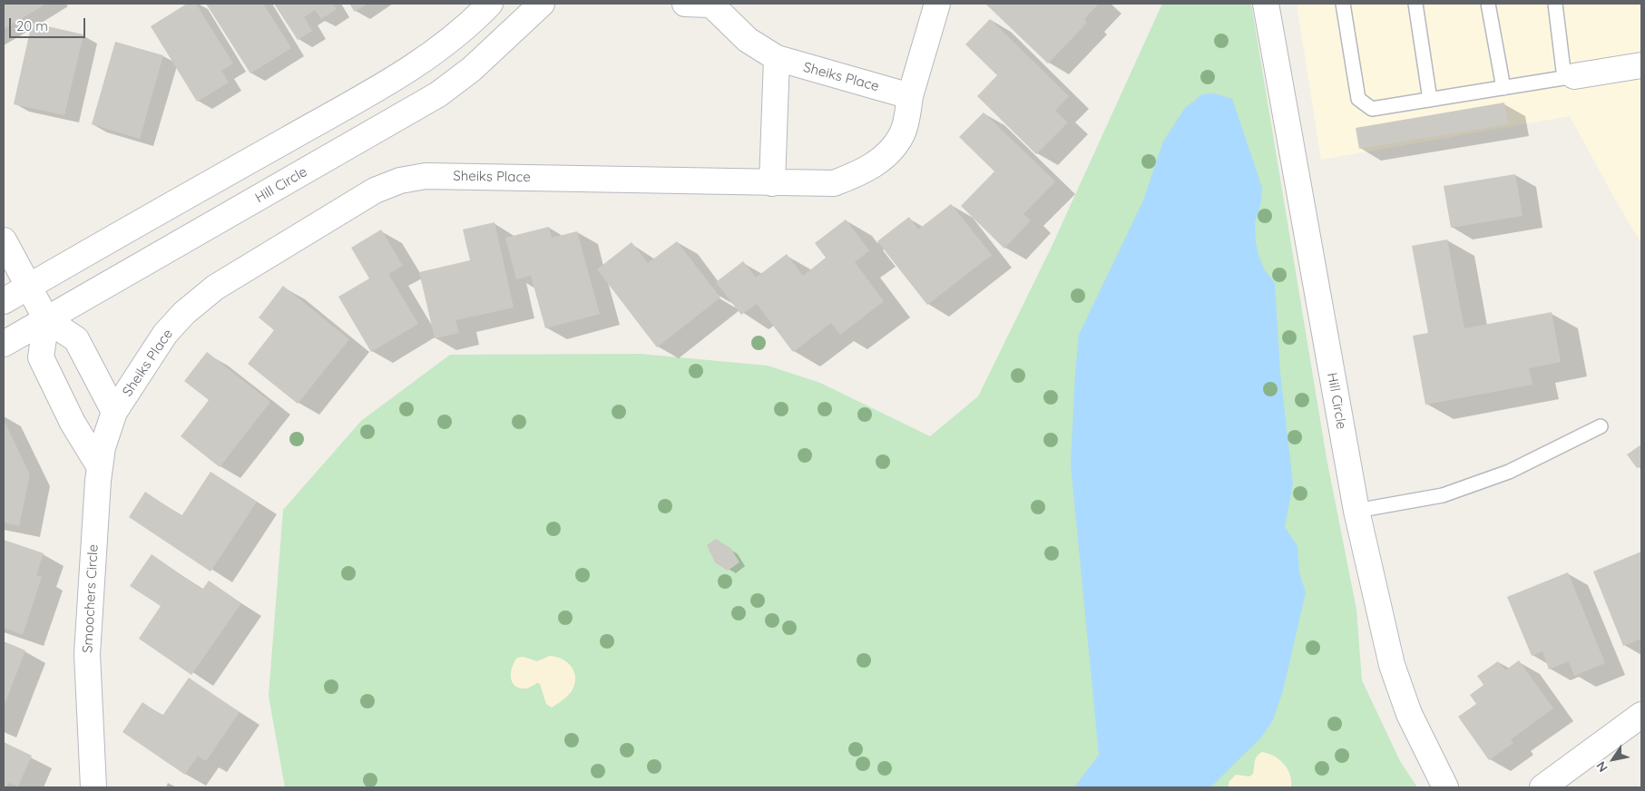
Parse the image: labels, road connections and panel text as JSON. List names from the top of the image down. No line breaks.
{"streets":{"street":["Sheiks Place","Hill Circle","Smoochers Circle"]},"crossings":[["Sheiks Place","Smoochers Circle"]],"scale_bar":"20 m","north":"bottom left"}
